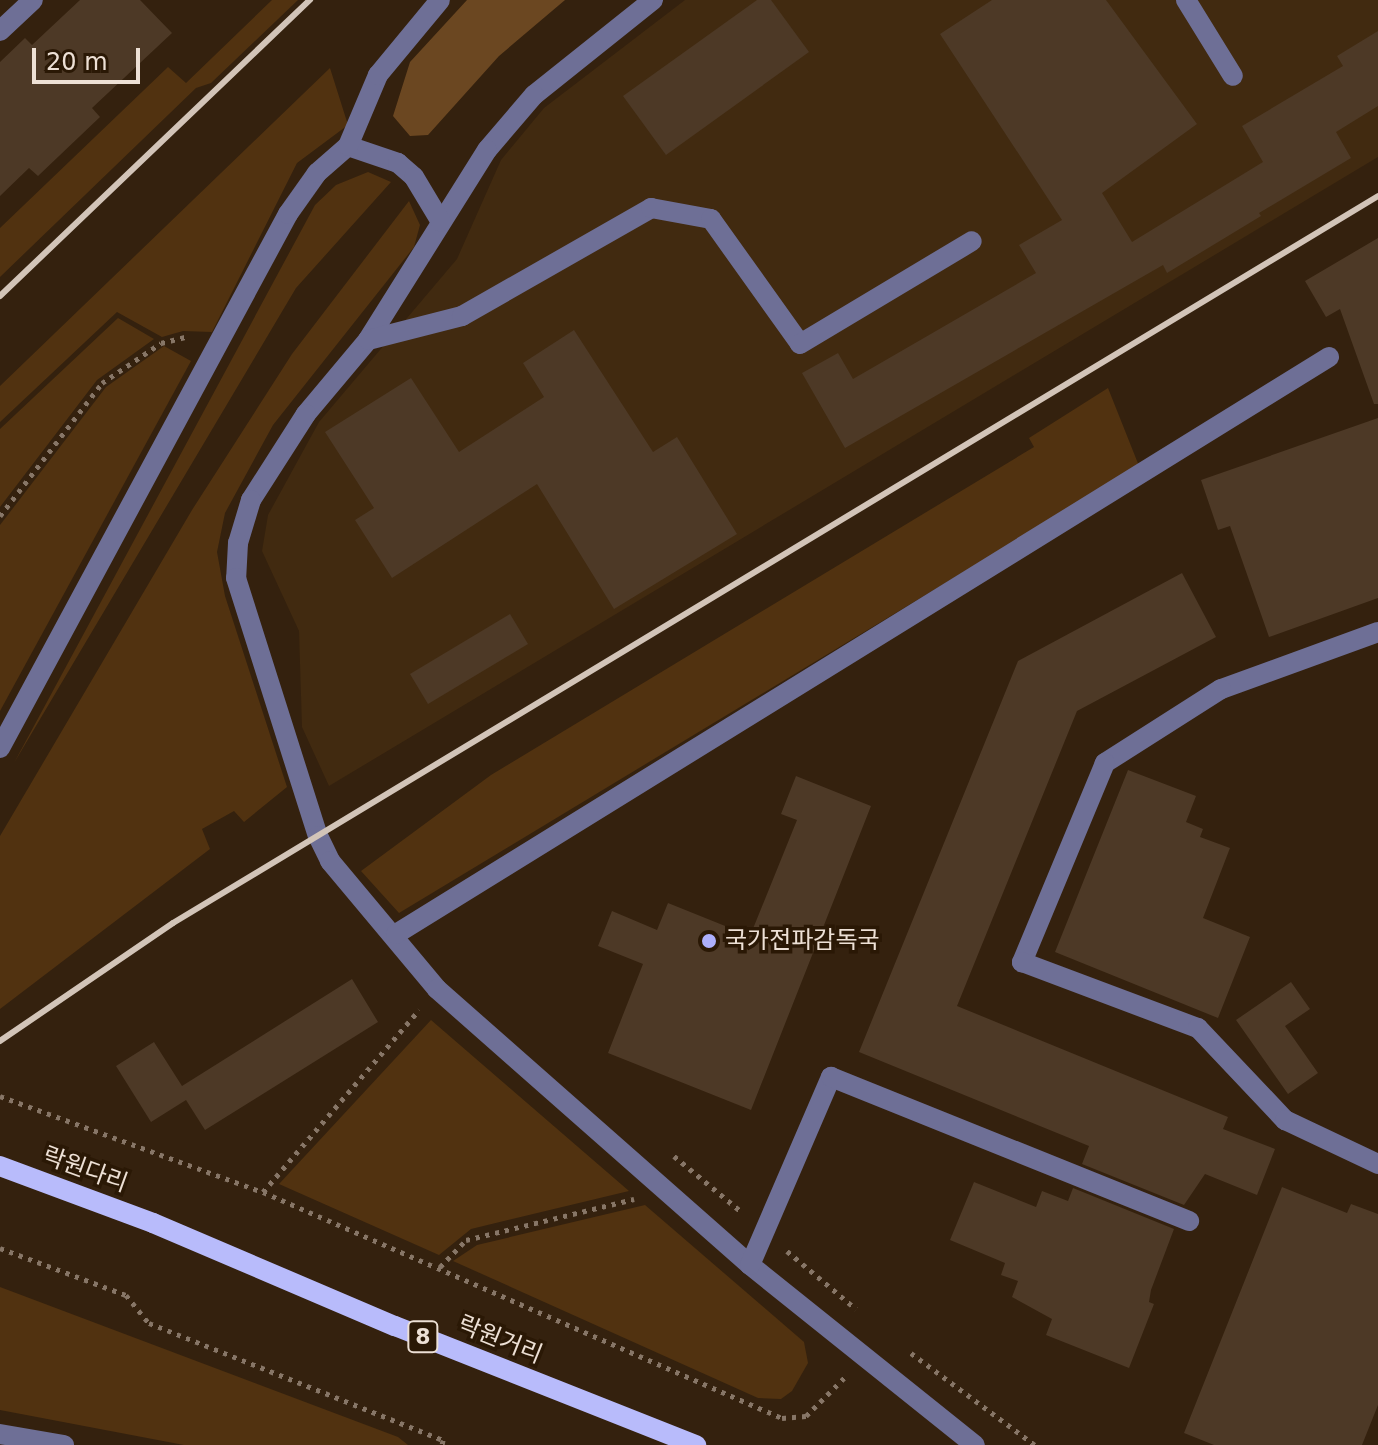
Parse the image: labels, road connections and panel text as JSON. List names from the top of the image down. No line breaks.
{"streets":{"main road":["락원다리","8","락원거리"]},"crossings":[["락원다리","락원거리"]],"places":["국가전파감독국"],"scale_bar":"20 m"}
